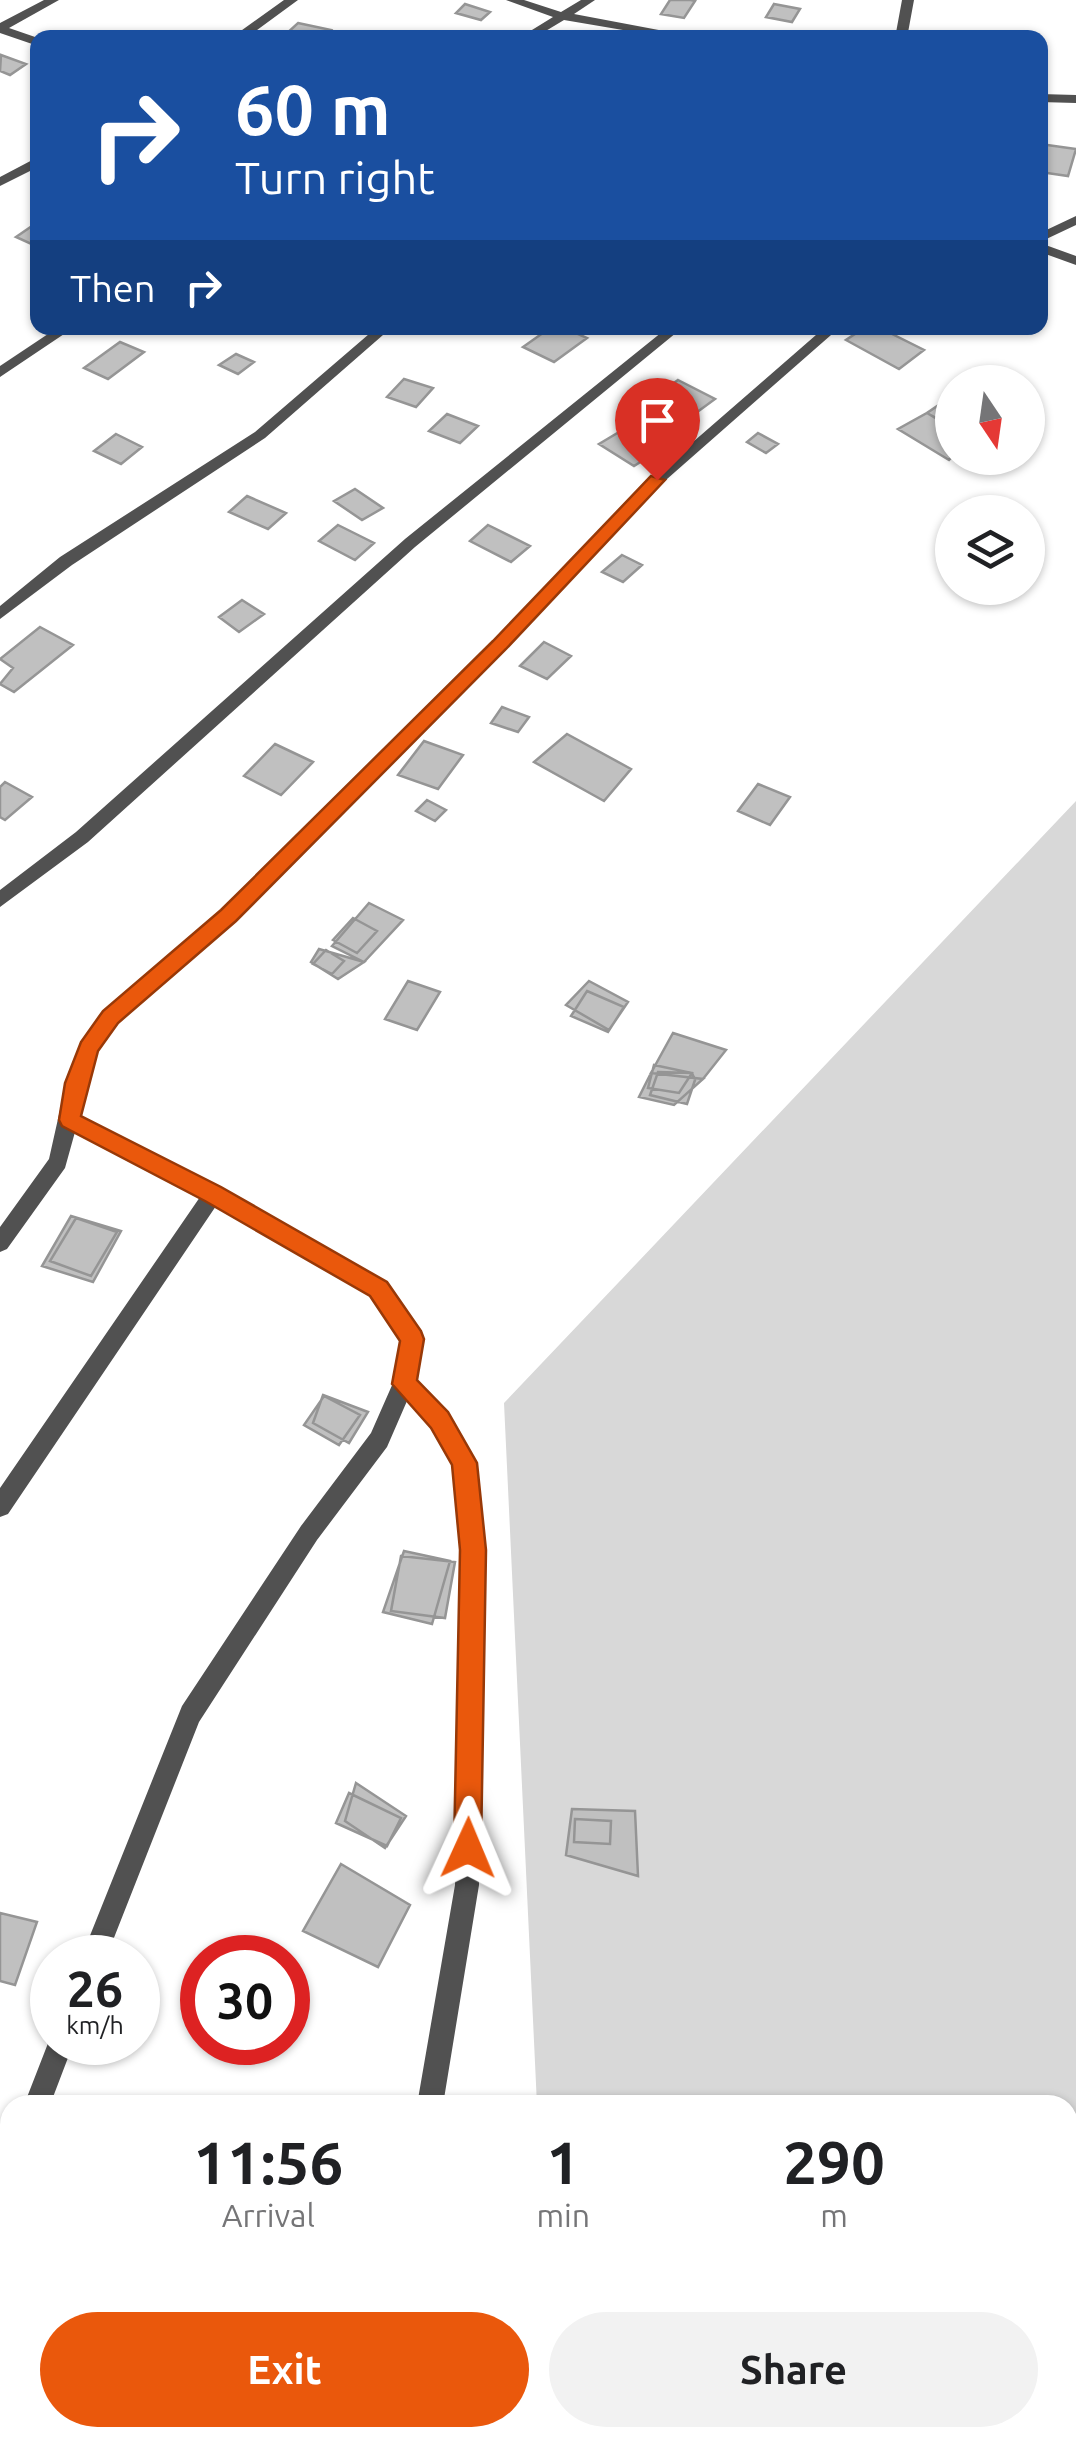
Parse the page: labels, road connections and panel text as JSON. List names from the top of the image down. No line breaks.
{"north":"bottom","page":{"turn":["60 m","Turn right"],"then":"Then","speed":"26 km/h","limit":"30","eta":["11:56","Arrival","1","min","290","m"],"buttons":["Exit","Share"]}}
